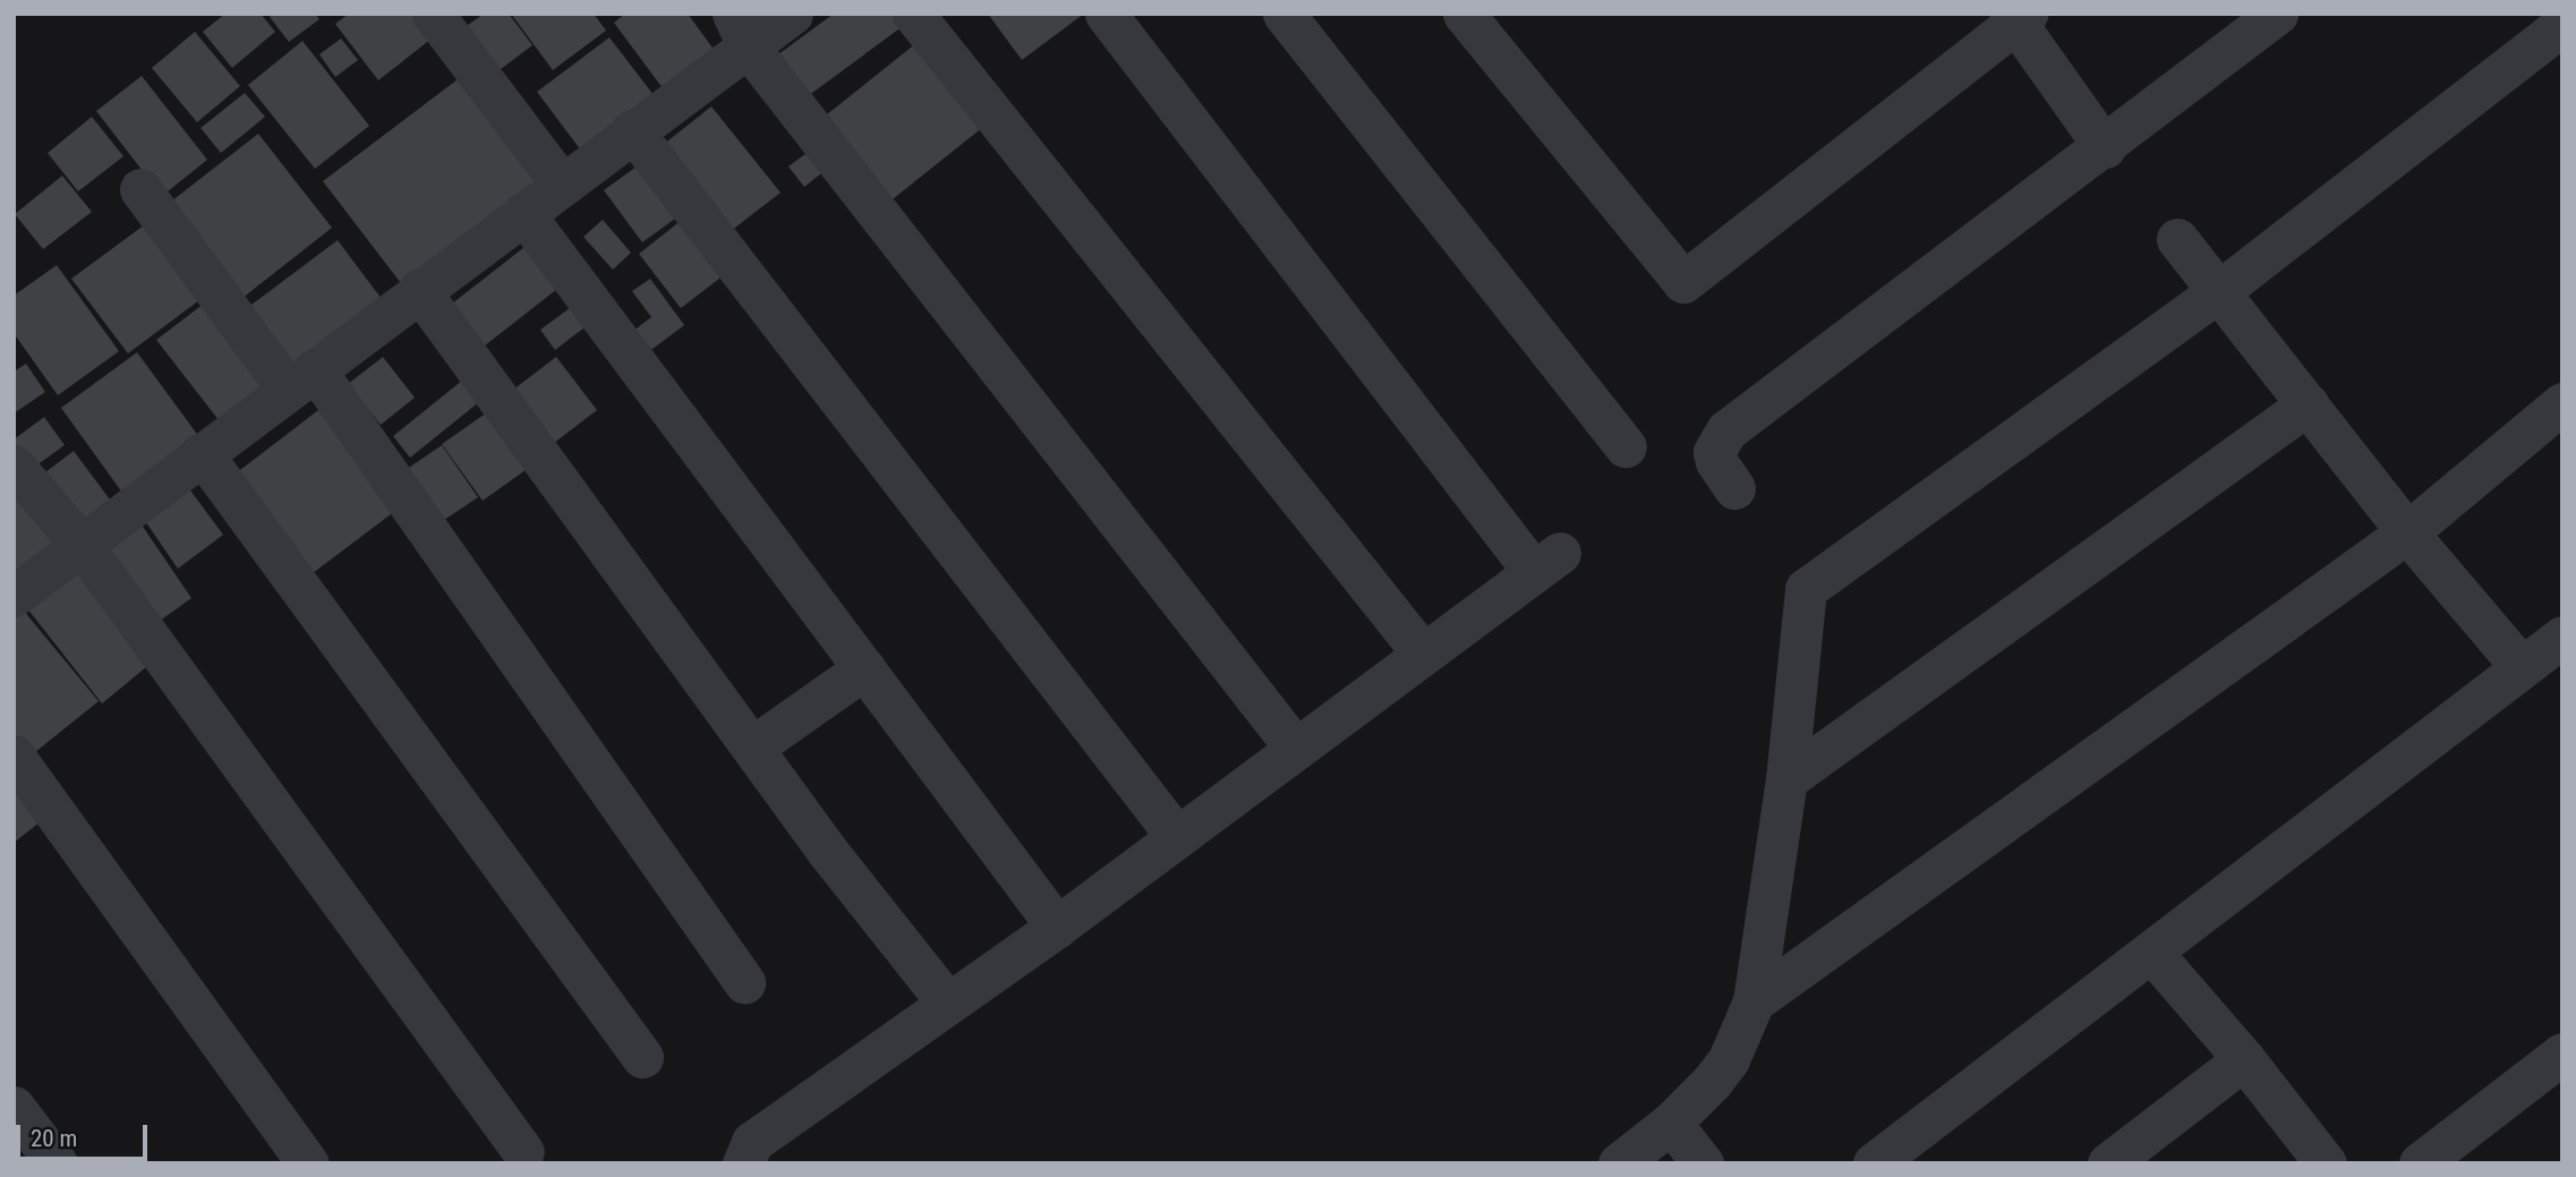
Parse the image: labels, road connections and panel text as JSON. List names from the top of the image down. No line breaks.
{"scale_bar":"20 m"}
